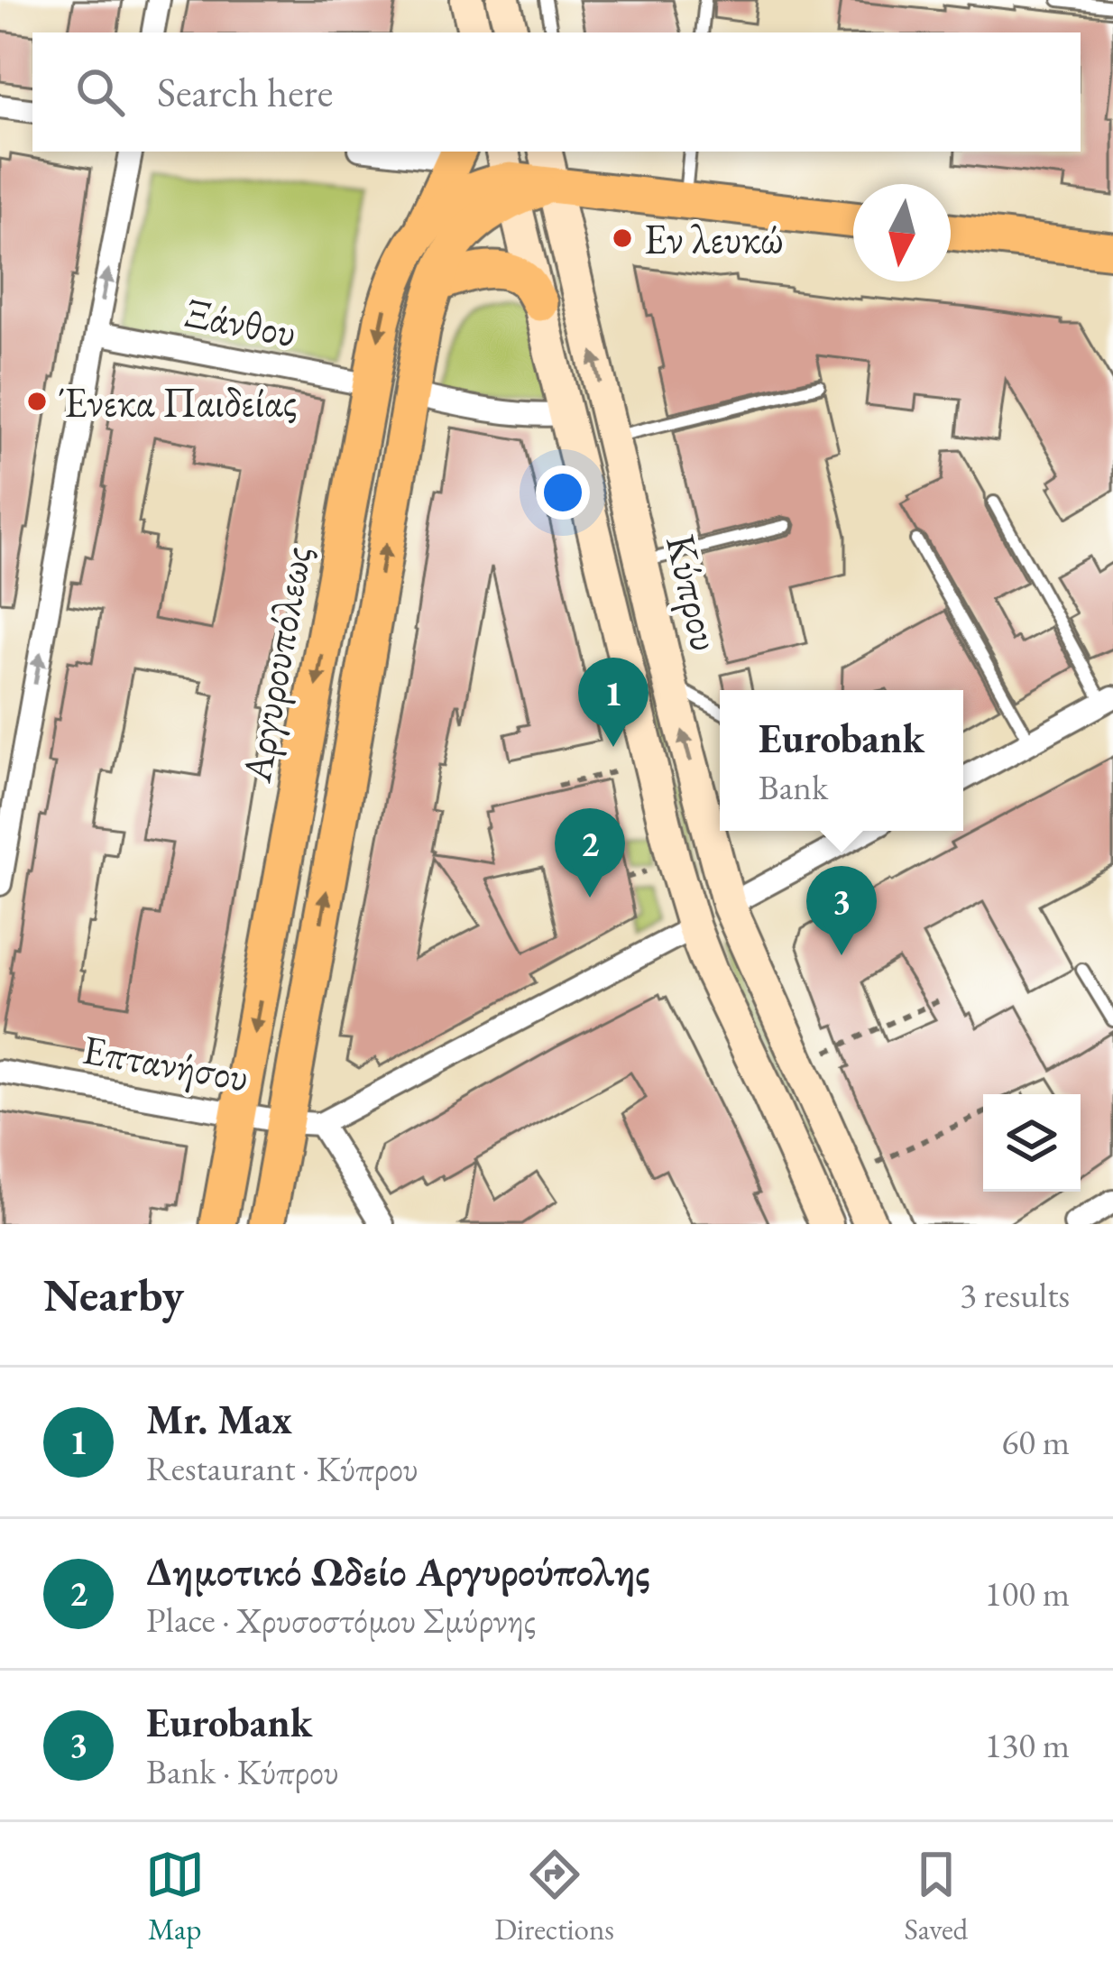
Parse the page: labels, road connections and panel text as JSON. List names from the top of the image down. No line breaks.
{"streets":{"main road":["Κύπρου","Αργυρουπόλεως"],"street":["Ξάνθου","Επτανήσου"]},"crossings":[["Ξάνθου","Αργυρουπόλεως"],["Κύπρου","Αργυρουπόλεως"],["Αργυρουπόλεως","Επτανήσου"]],"places":["Εν λευκώ","Ένεκα Παιδείας"],"north":"bottom","page":{"search":"Search here","pins":["1","2","3"],"popup":["Eurobank","Bank"],"heading":["Nearby","3 results"],"list":[{"mark":"1","name":"Mr. Max","note":"Restaurant · Κύπρου","value":"60 m"},{"mark":"2","name":"Δημοτικό Ωδείο Αργυρούπολης","note":"Place · Χρυσοστόμου Σμύρνης","value":"100 m"},{"mark":"3","name":"Eurobank","note":"Bank · Κύπρου","value":"130 m"}],"nav":["Map","Directions","Saved"]}}
